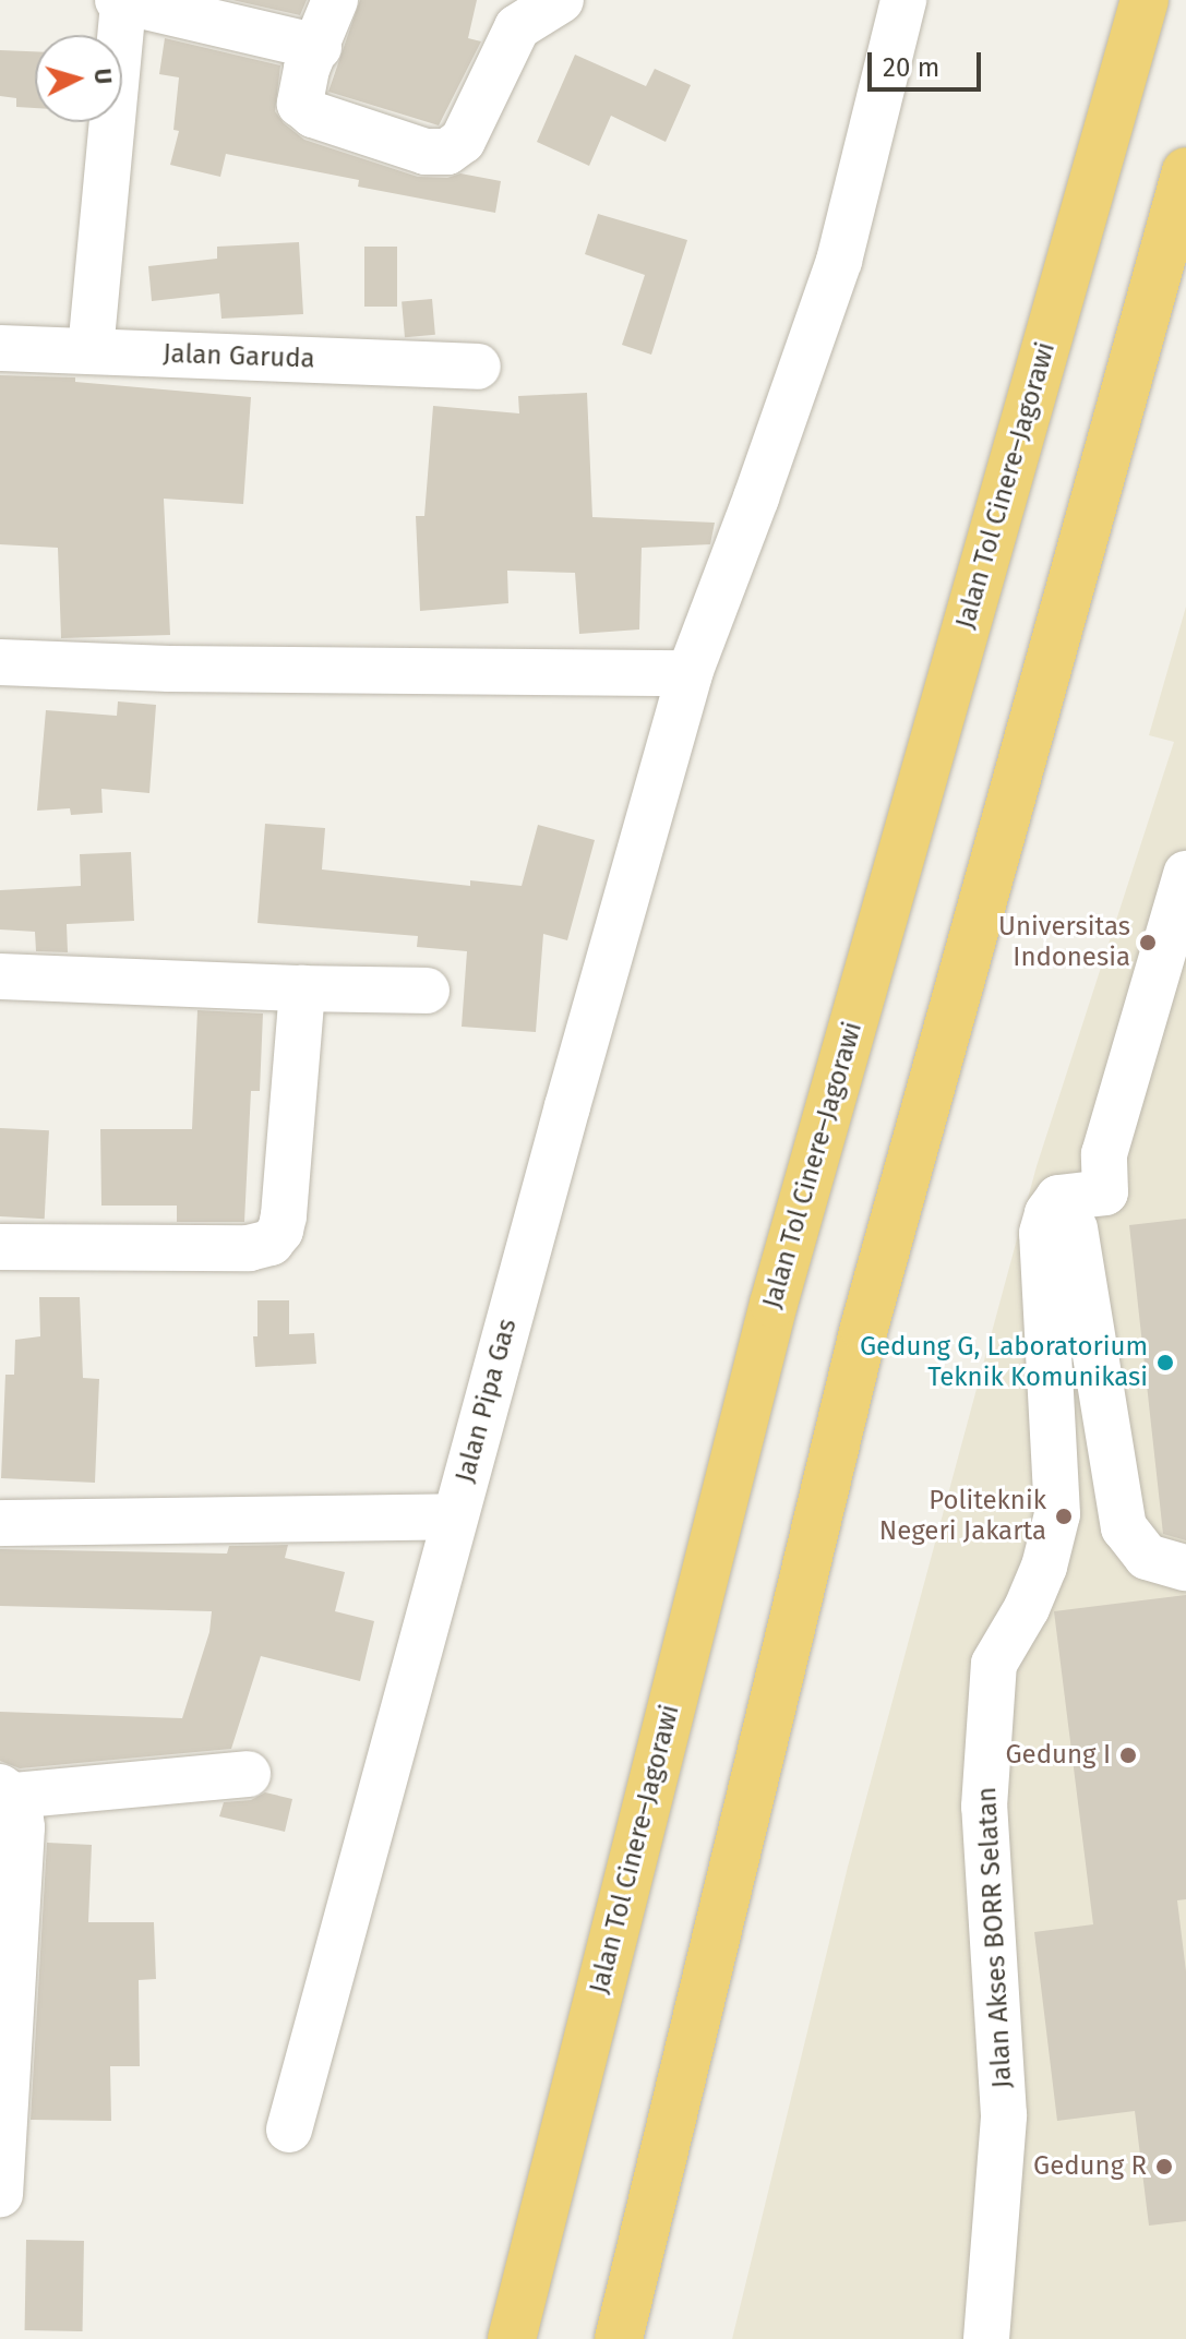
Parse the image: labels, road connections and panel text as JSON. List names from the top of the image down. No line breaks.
{"streets":{"highway":["Jalan Tol Cinere–Jagorawi"],"street":["Jalan Garuda","Jalan Pipa Gas","Jalan Akses BORR Selatan"]},"places":["Universitas Indonesia","Gedung G, Laboratorium Teknik Komunikasi","Politeknik Negeri Jakarta","Gedung I","Gedung R"],"scale_bar":"20 m","north":"right"}
